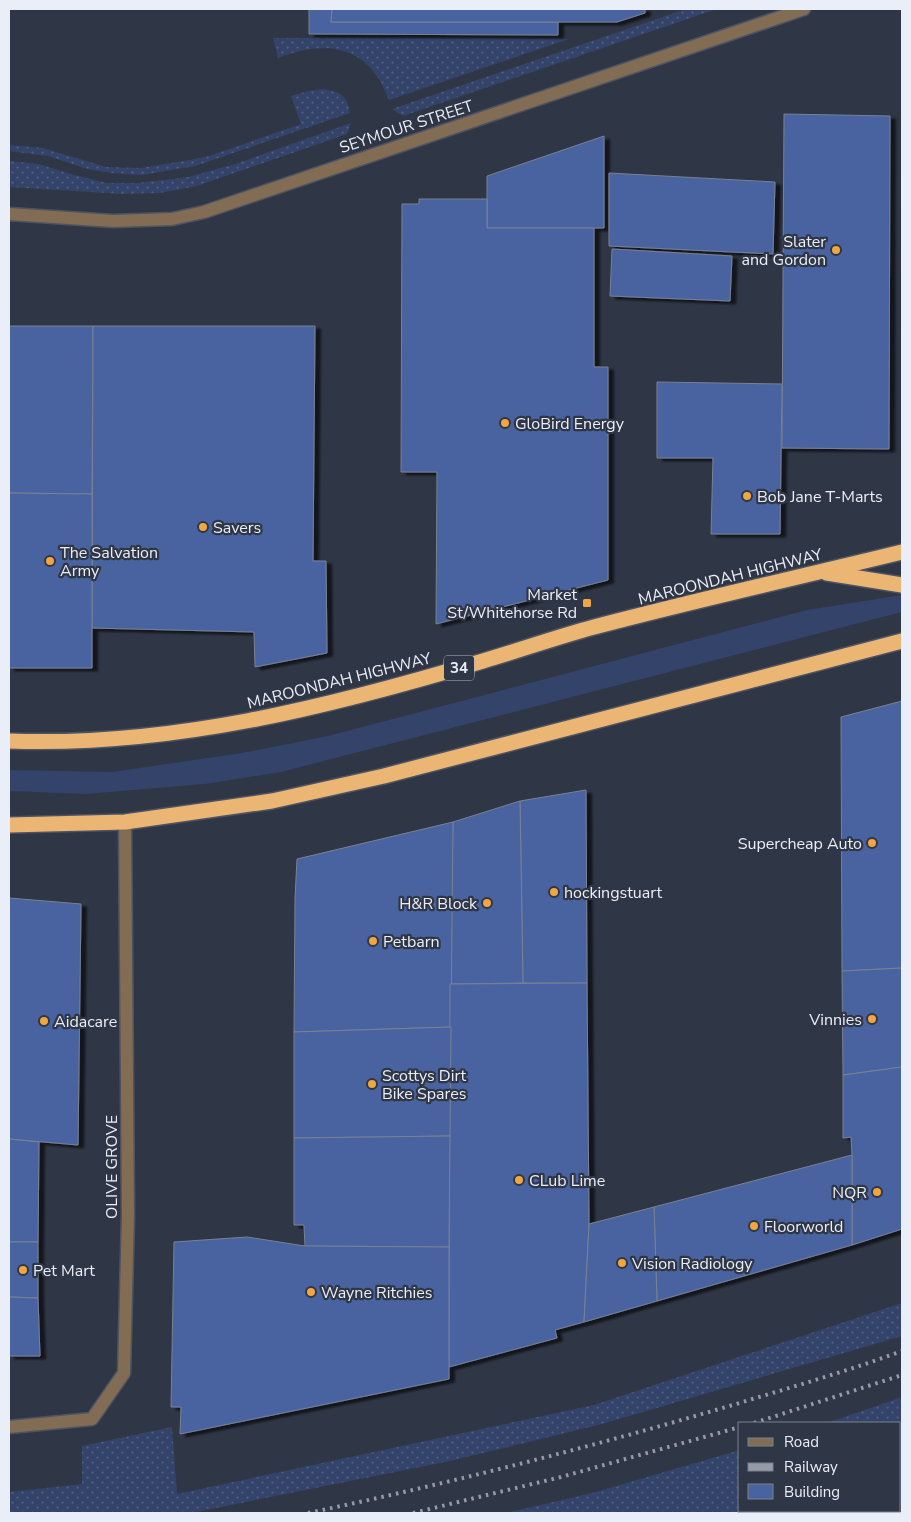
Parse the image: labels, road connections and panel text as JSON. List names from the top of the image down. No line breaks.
{"streets":{"highway":["MAROONDAH HIGHWAY","34"],"street":["SEYMOUR STREET","OLIVE GROVE"]},"places":{"other":["Slater and Gordon","GloBird Energy","Bob Jane T-Marts","Savers","The Salvation Army","Supercheap Auto","hockingstuart","H&R Block","Petbarn","Vinnies","Aidacare","Scottys Dirt Bike Spares","CLub Lime","NQR","Floorworld","Vision Radiology","Pet Mart","Wayne Ritchies"],"transit":["Market St/Whitehorse Rd"]},"legend":["Road","Railway","Building"]}
